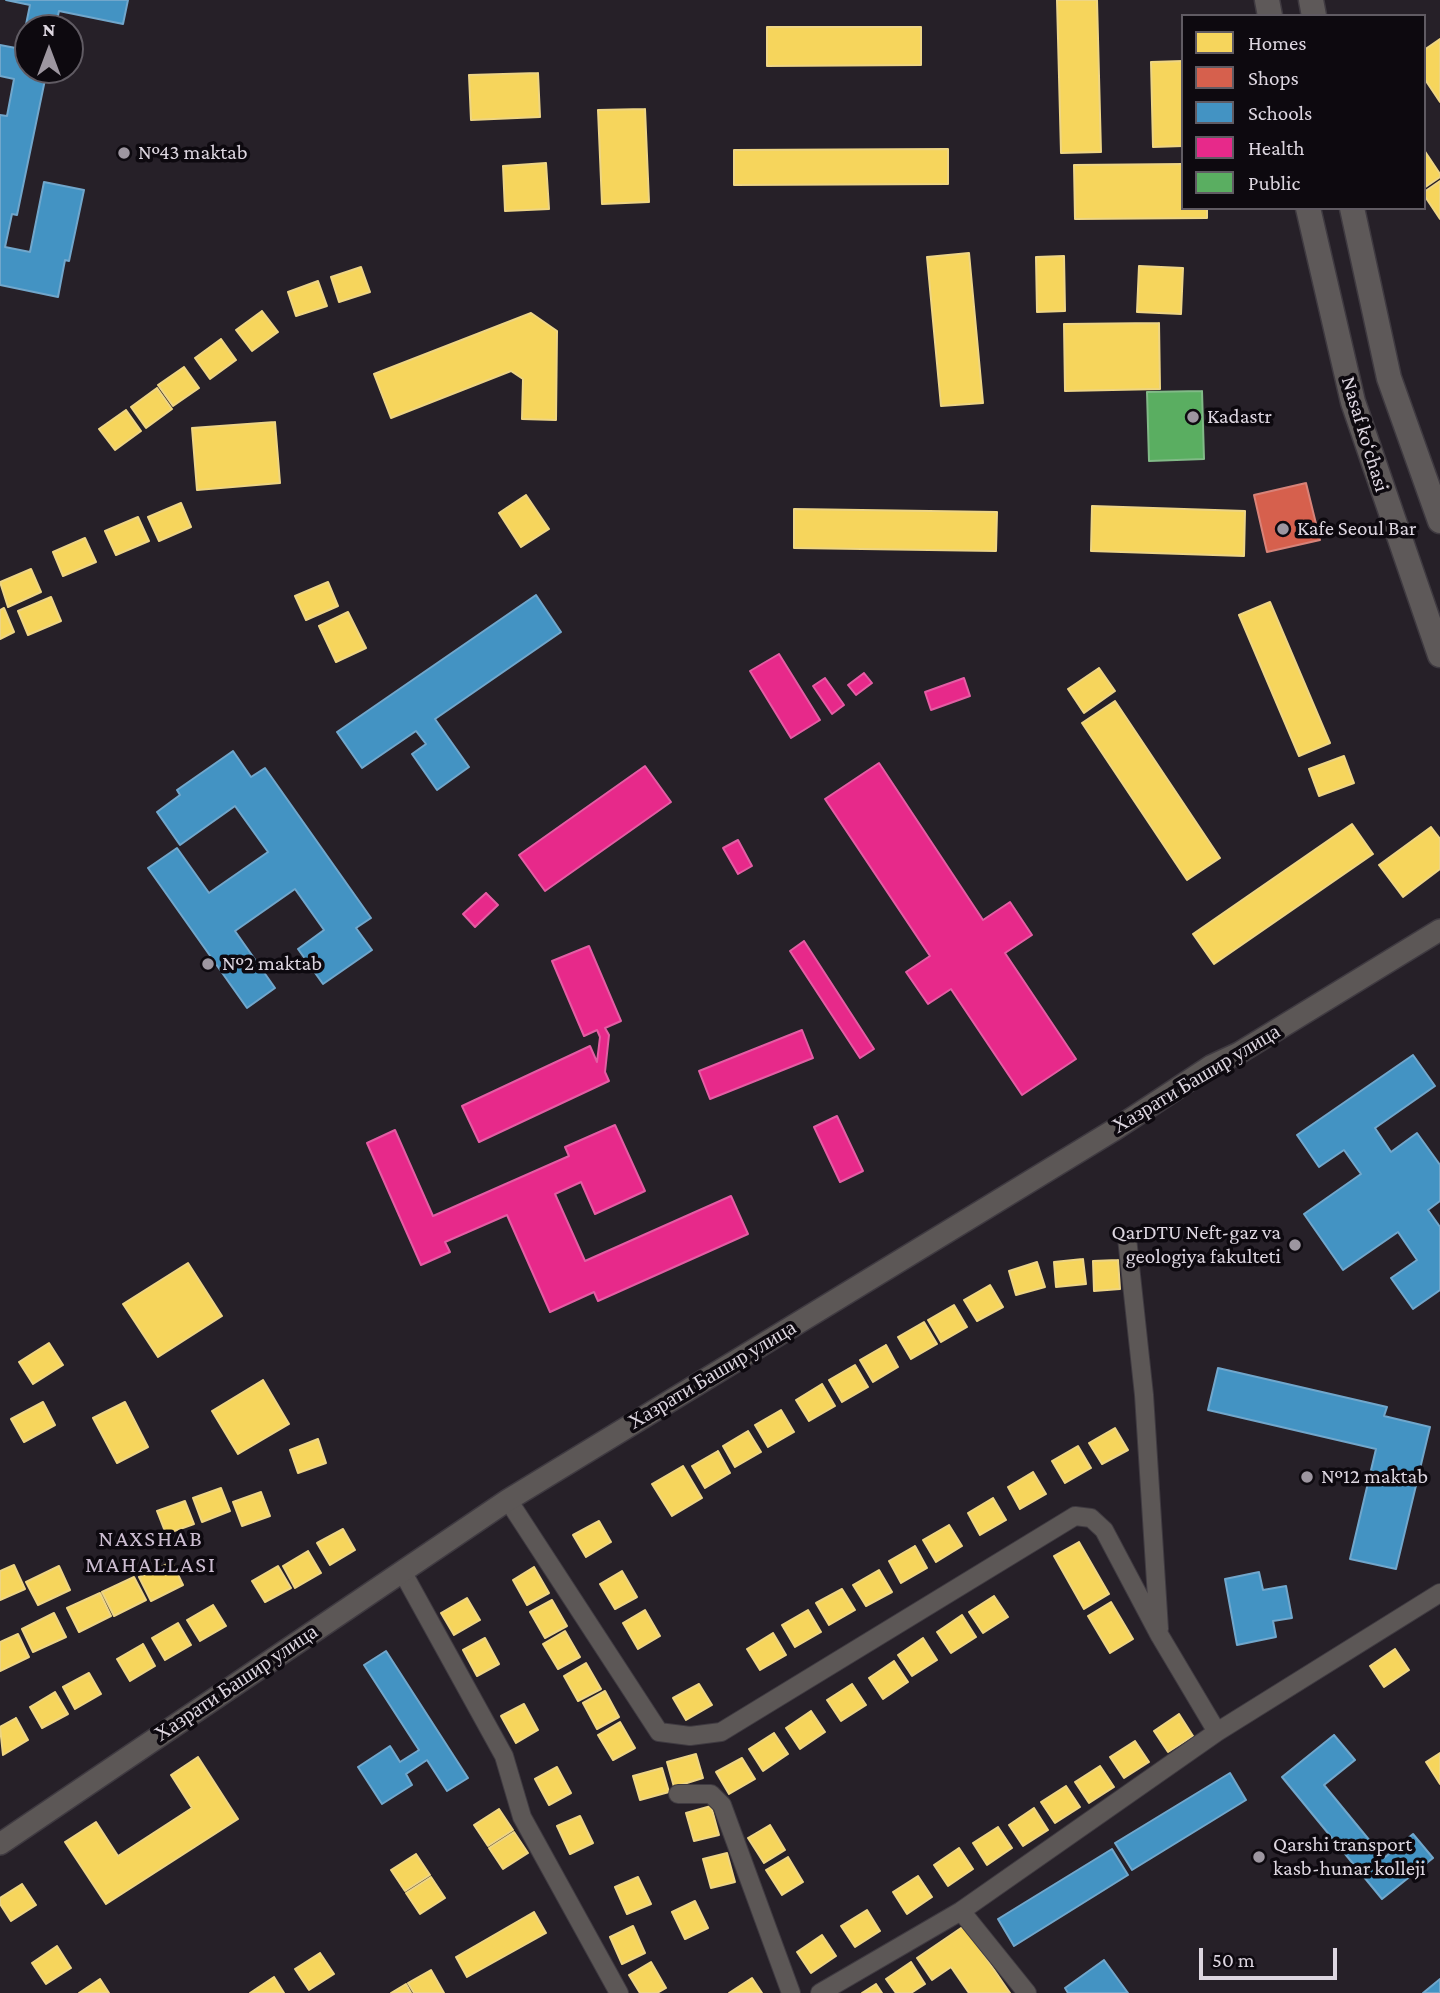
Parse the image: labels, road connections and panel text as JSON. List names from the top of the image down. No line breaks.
{"streets":{"main road":["Nasaf ko‘chasi"],"street":["Хазрати Башир улица"]},"districts":["NAXSHAB MAHALLASI"],"places":["№43 maktab","Kadastr","Kafe Seoul Bar","№2 maktab","QarDTU Neft-gaz va geologiya fakulteti","№12 maktab","Qarshi transport kasb-hunar kolleji"],"legend":["Homes","Shops","Schools","Health","Public"],"scale_bar":"50 m","north":"top"}
